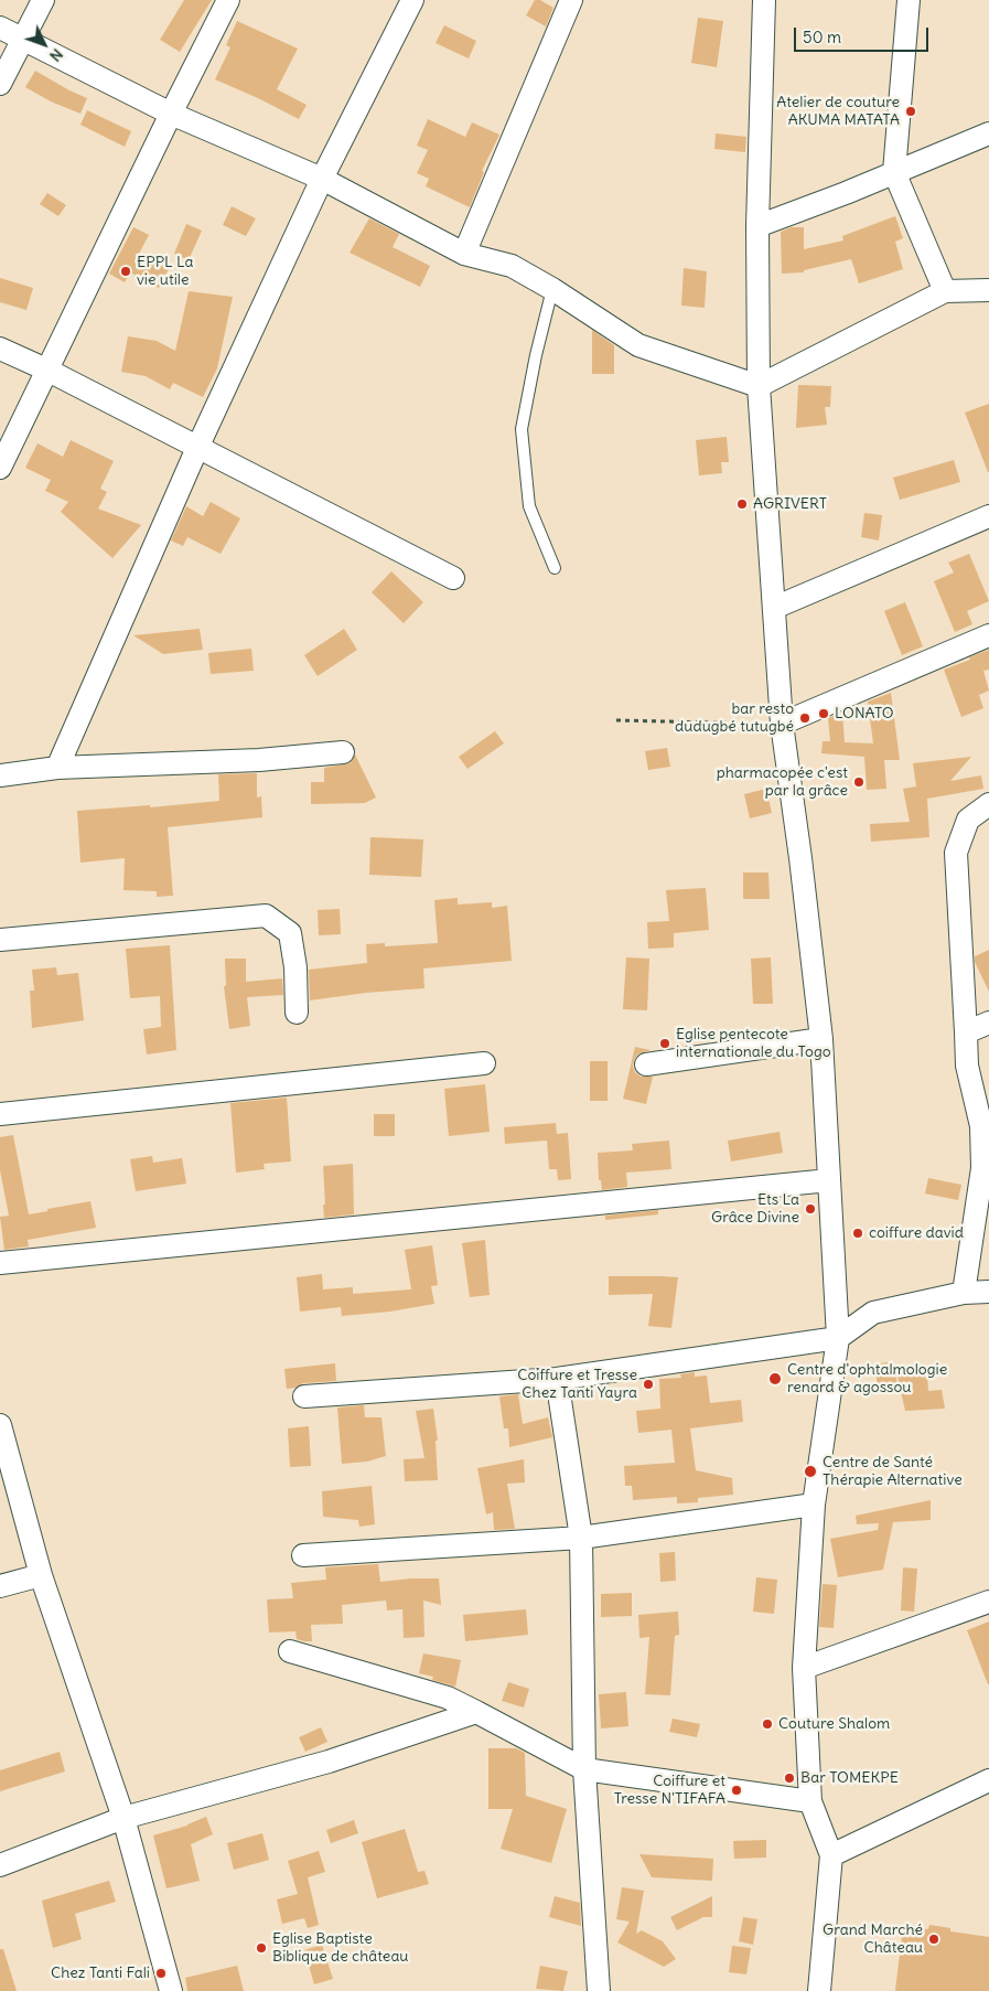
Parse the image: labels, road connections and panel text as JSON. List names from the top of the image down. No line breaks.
{"places":["Atelier de couture AKUMA MATATA","EPPL La vie utile","AGRIVERT","LONATO","bar resto dudugbé tutugbé","pharmacopée c'est par la grâce","Eglise pentecote internationale du Togo","Ets La Grâce Divine","coiffure david","Centre d'ophtalmologie renard & agossou","Coiffure et Tresse Chez Tanti Yayra","Centre de Santé Thérapie Alternative","Couture Shalom","Bar TOMEKPE","Coiffure et Tresse N'TIFAFA","Grand Marché Château","Eglise Baptiste Biblique de château","Chez Tanti Fali"],"scale_bar":"50 m","north":"bottom right"}
